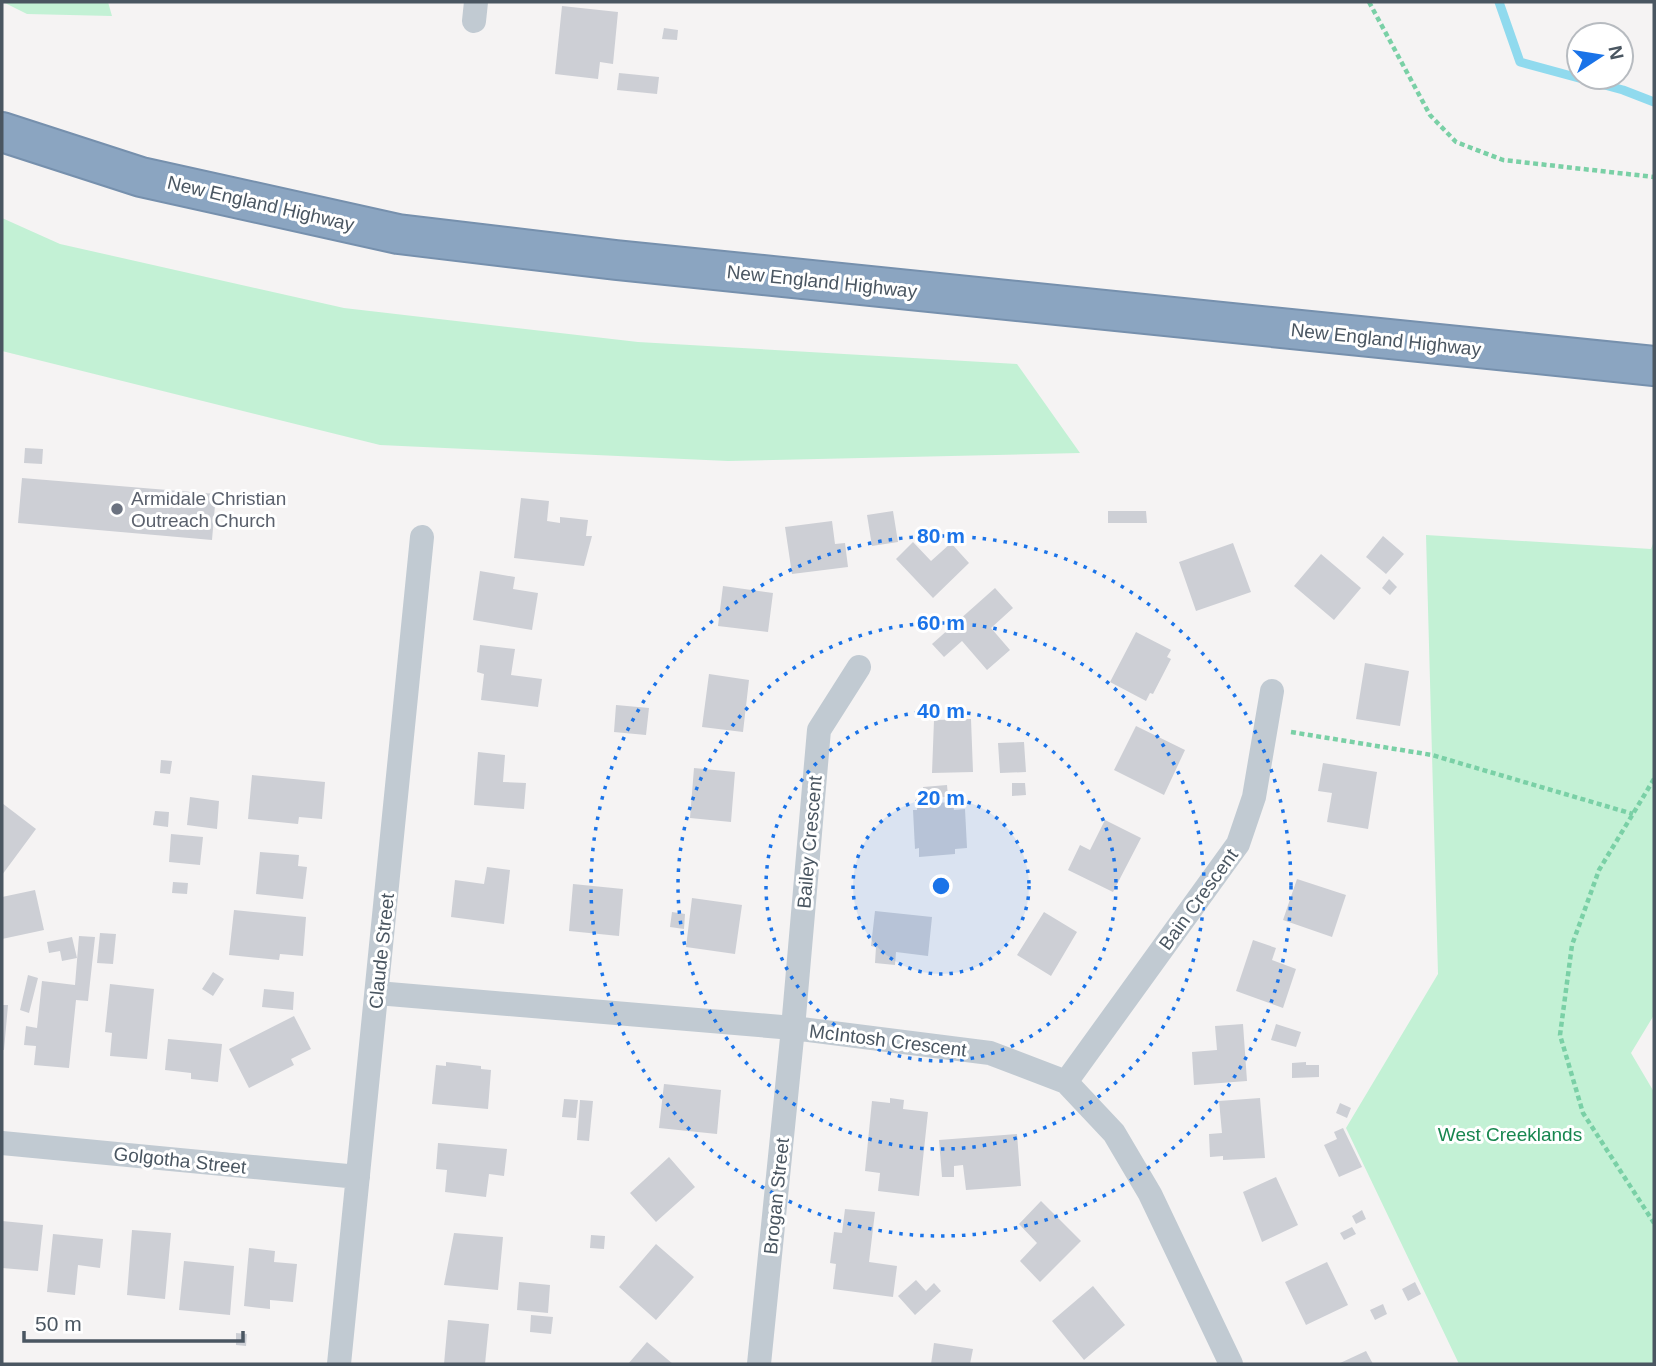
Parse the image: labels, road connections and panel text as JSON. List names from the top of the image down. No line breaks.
{"streets":{"highway":["New England Highway"],"street":["Bailey Crescent","Bain Crescent","Claude Street","McIntosh Crescent","Golgotha Street","Brogan Street"]},"crossings":[["Bailey Crescent","McIntosh Crescent"],["Bailey Crescent","Brogan Street"],["Bain Crescent","McIntosh Crescent"],["Claude Street","McIntosh Crescent"],["Claude Street","Golgotha Street"],["McIntosh Crescent","Brogan Street"]],"parks":["West Creeklands"],"places":["Armidale Christian Outreach Church"],"scale_bar":"50 m","north":"right","rings":["80 m","60 m","40 m","20 m"]}
